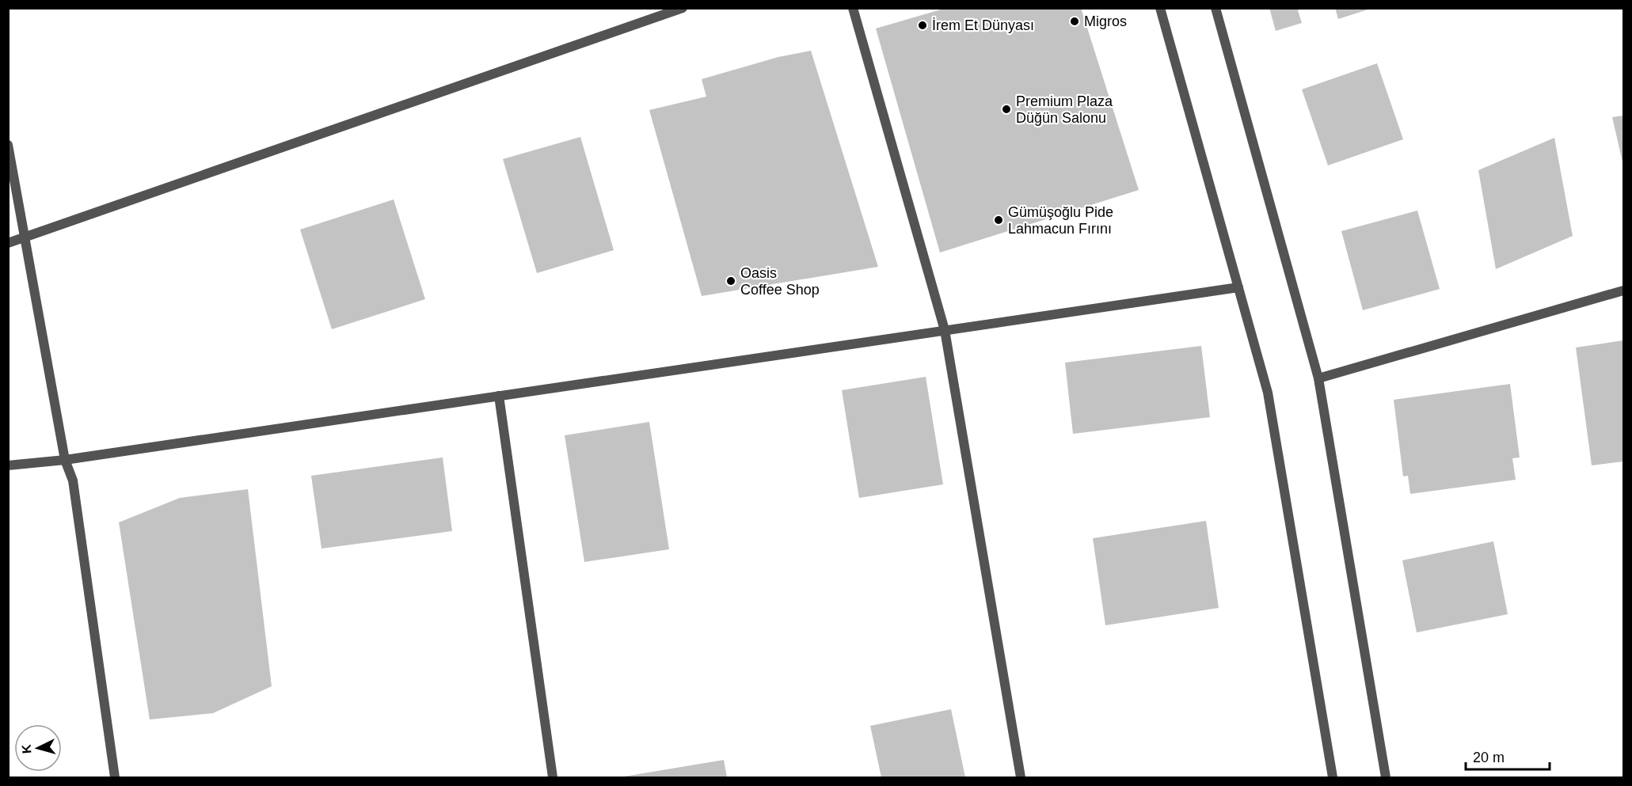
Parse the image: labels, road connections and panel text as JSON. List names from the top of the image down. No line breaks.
{"places":["Migros","İrem Et Dünyası","Premium Plaza Düğün Salonu","Gümüşoğlu Pide Lahmacun Fırını","Oasis Coffee Shop"],"scale_bar":"20 m","north":"left"}
